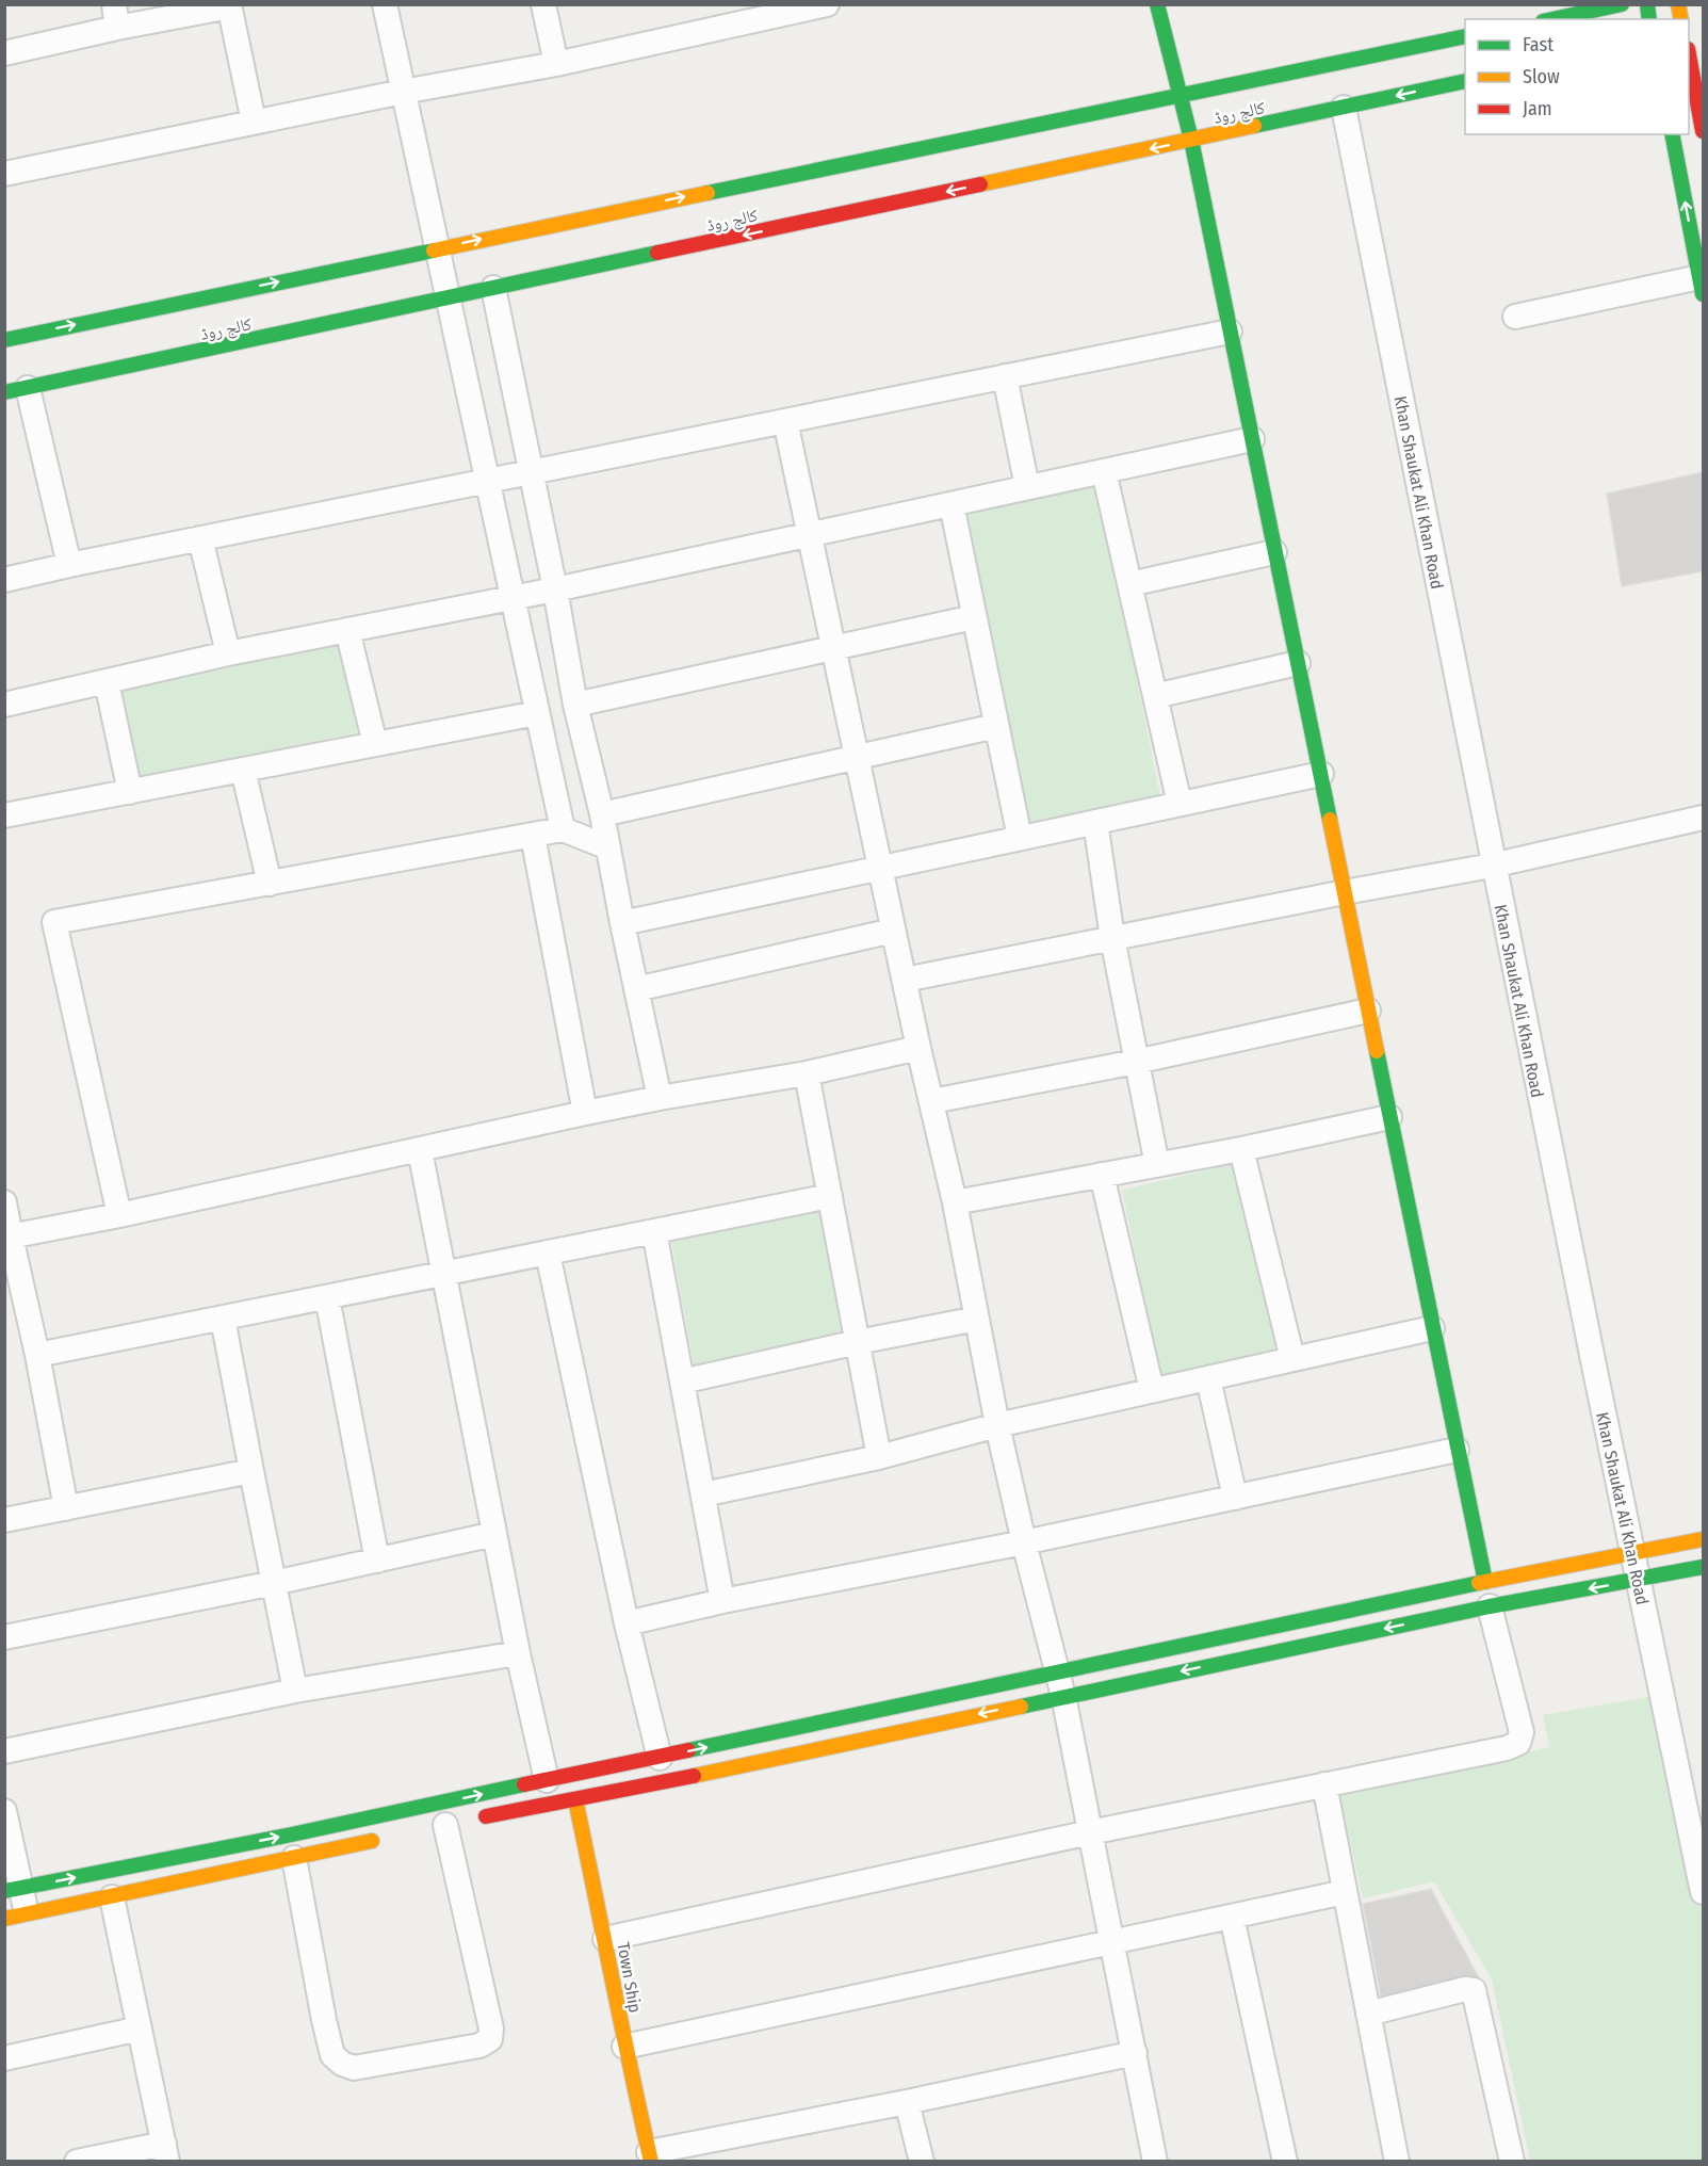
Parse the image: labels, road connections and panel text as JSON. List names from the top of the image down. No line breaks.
{"streets":{"main road":["کالج روڈ","Town Ship"],"street":["Khan Shaukat Ali Khan Road"]},"crossings":[["کالج روڈ","Khan Shaukat Ali Khan Road"]],"legend":["Fast","Slow","Jam"]}
